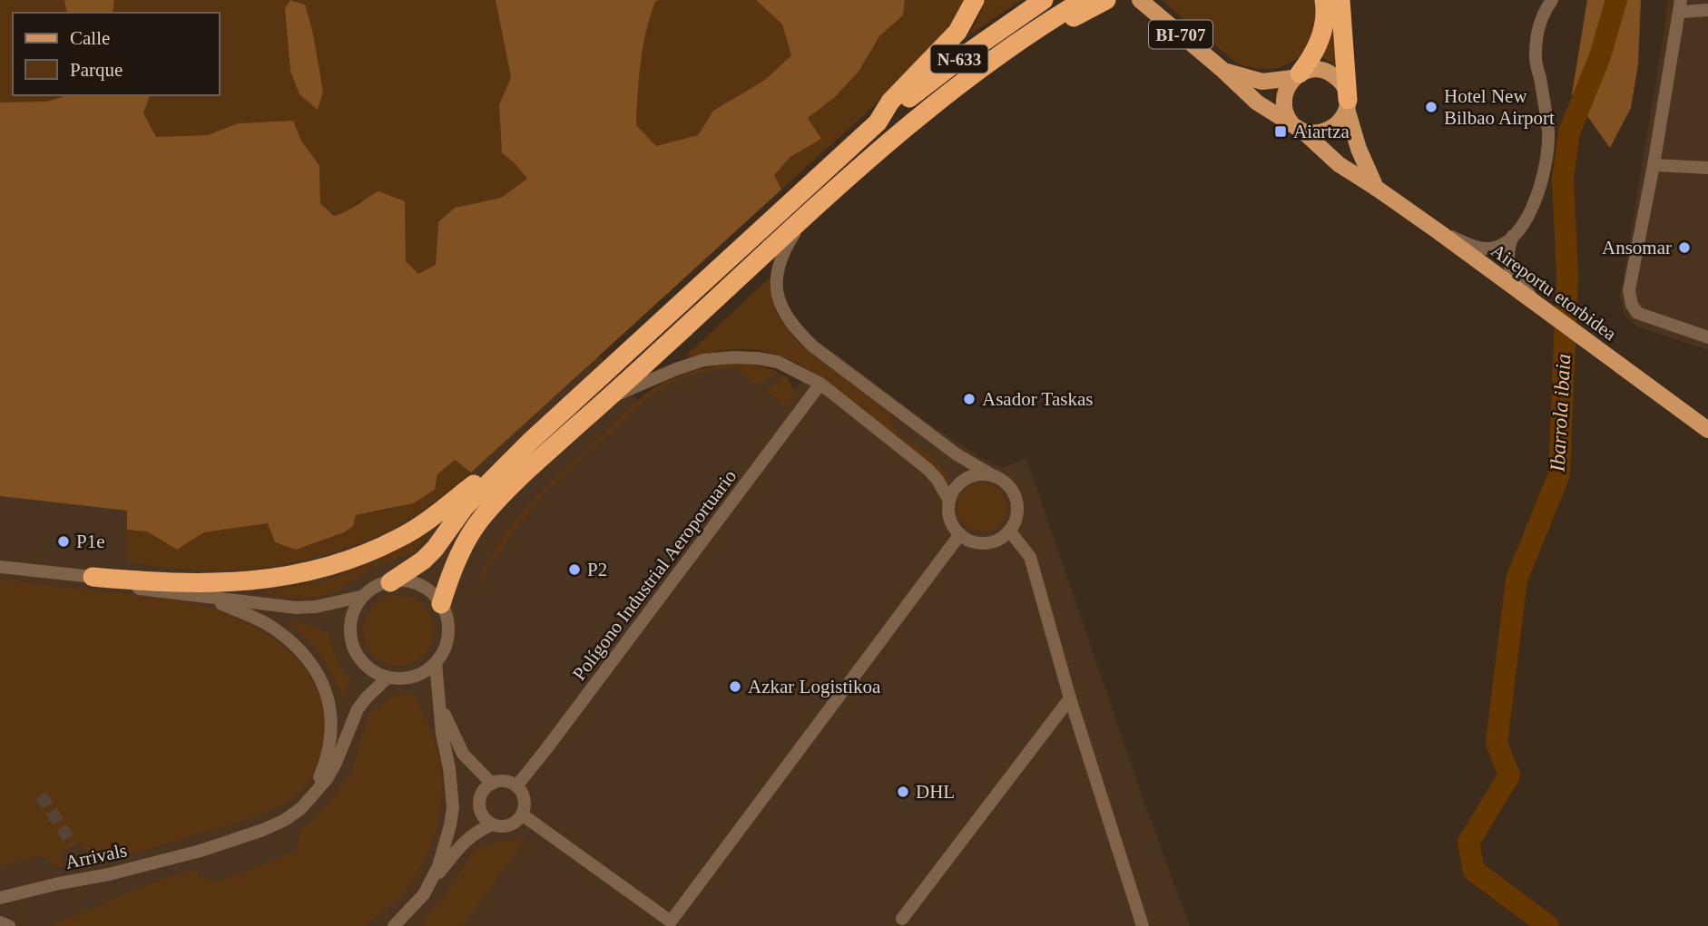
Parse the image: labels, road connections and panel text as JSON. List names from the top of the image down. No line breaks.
{"streets":{"highway":["N-633"],"main road":["BI-707","Aireportu etorbidea"],"street":["Polígono Industrial Aeroportuario","Arrivals"]},"crossings":[["BI-707","Aireportu etorbidea"]],"water":["Ibarrola ibaia"],"places":{"other":["Hotel New Bilbao Airport","Ansomar","Asador Taskas","P1e","P2","Azkar Logistikoa","DHL"],"transit":["Aiartza"]},"legend":["Calle","Parque"]}
